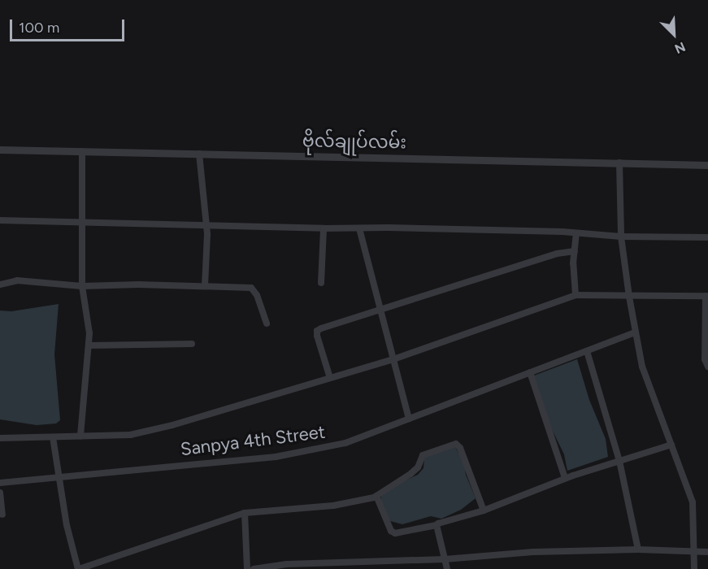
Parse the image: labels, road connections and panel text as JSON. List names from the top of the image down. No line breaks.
{"streets":{"street":["ဗိုလ်ချုပ်လမ်း","Sanpya 4th Street"]},"scale_bar":"100 m","north":"bottom right"}
